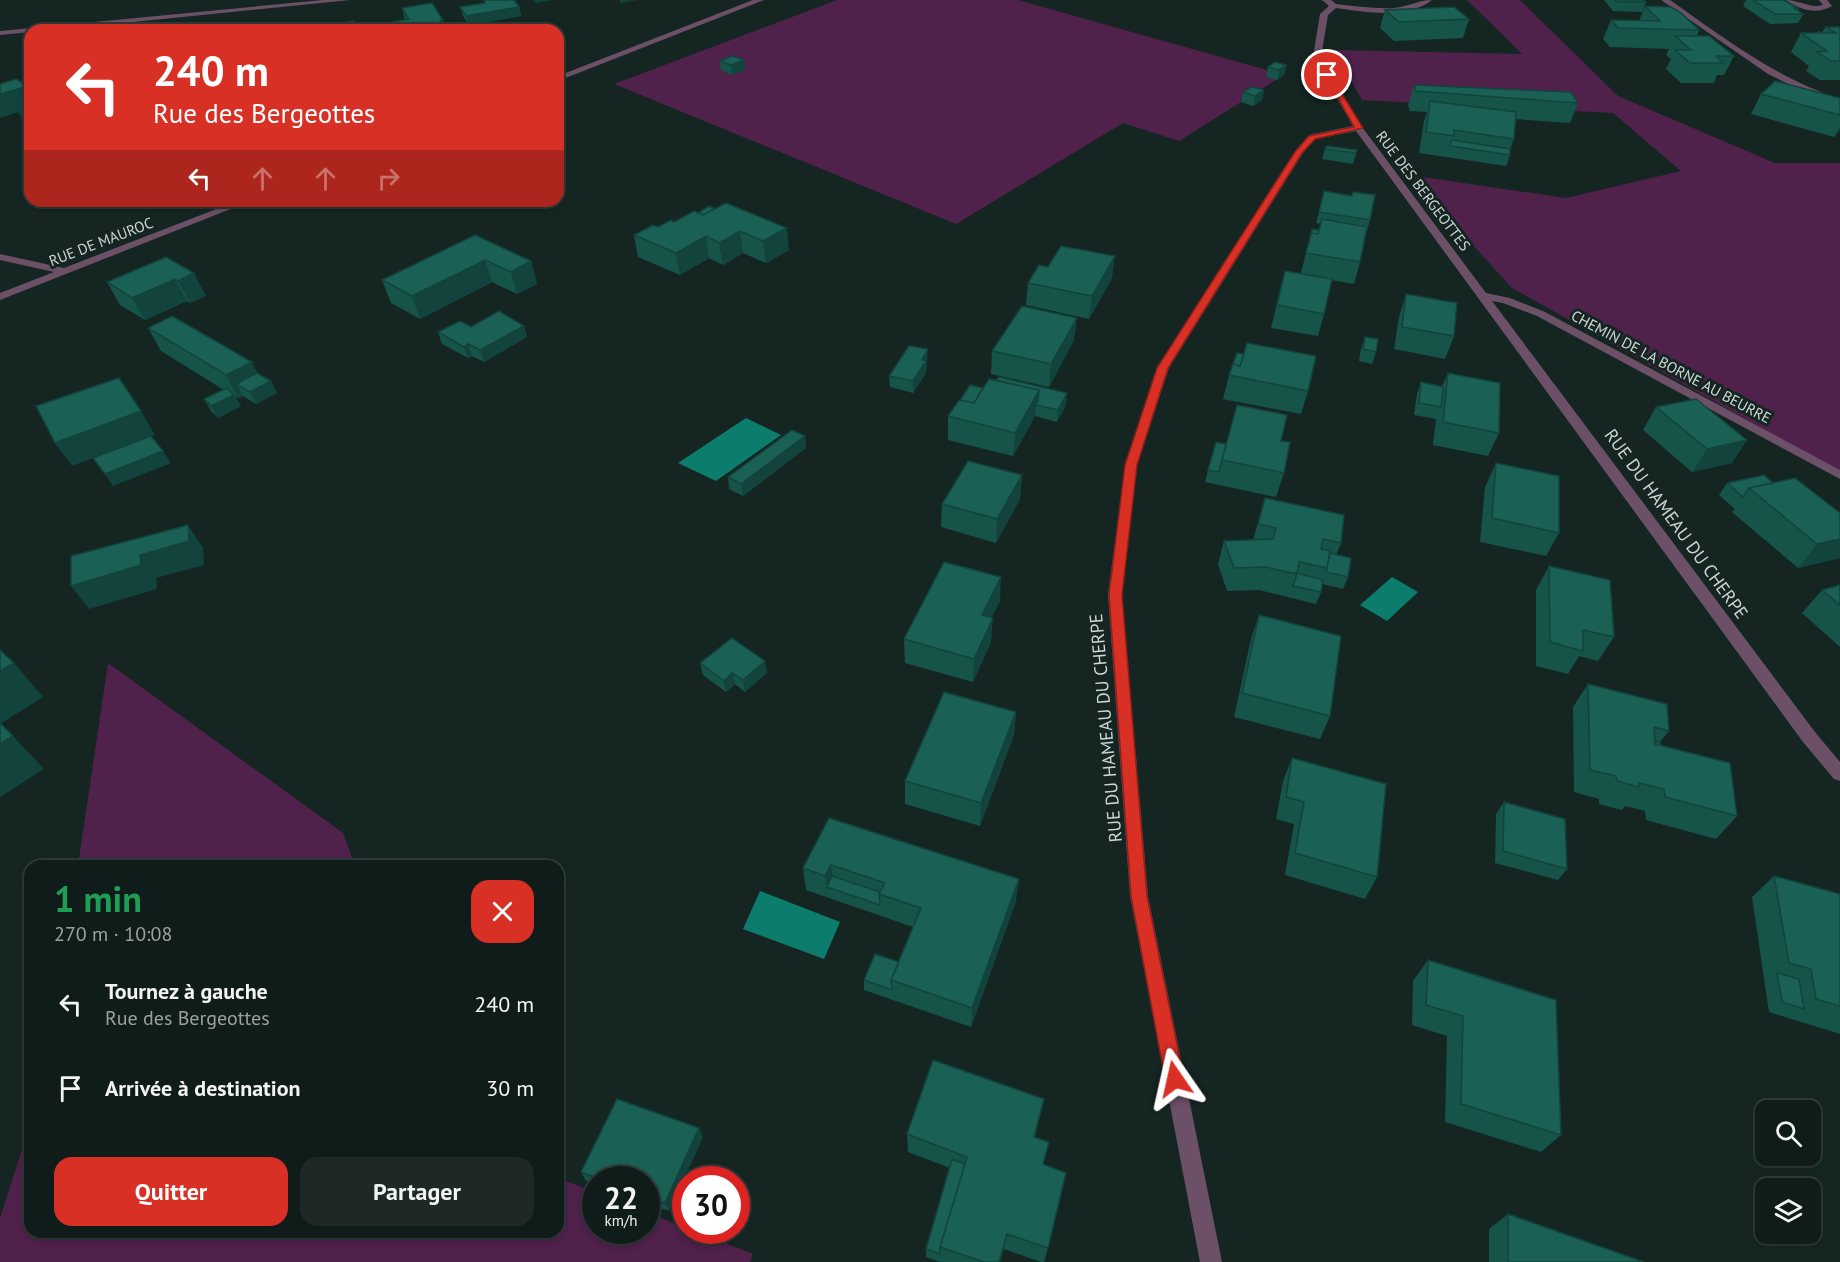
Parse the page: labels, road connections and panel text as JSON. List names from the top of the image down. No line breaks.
{"streets":{"street":["RUE DES BERGEOTTES","RUE DE MAUROC","CHEMIN DE LA BORNE AU BEURRE","RUE DU HAMEAU DU CHERPE"]},"crossings":[["RUE DES BERGEOTTES","CHEMIN DE LA BORNE AU BEURRE"],["RUE DES BERGEOTTES","RUE DU HAMEAU DU CHERPE"],["CHEMIN DE LA BORNE AU BEURRE","RUE DU HAMEAU DU CHERPE"]],"page":{"turn":["240 m","Rue des Bergeottes"],"heading":["1 min","270 m · 10:08"],"list":[{"name":"Tournez à gauche","note":"Rue des Bergeottes","value":"240 m"},{"name":"Arrivée à destination","value":"30 m"}],"buttons":["Quitter","Partager"],"speed":"22 km/h","limit":"30"}}
